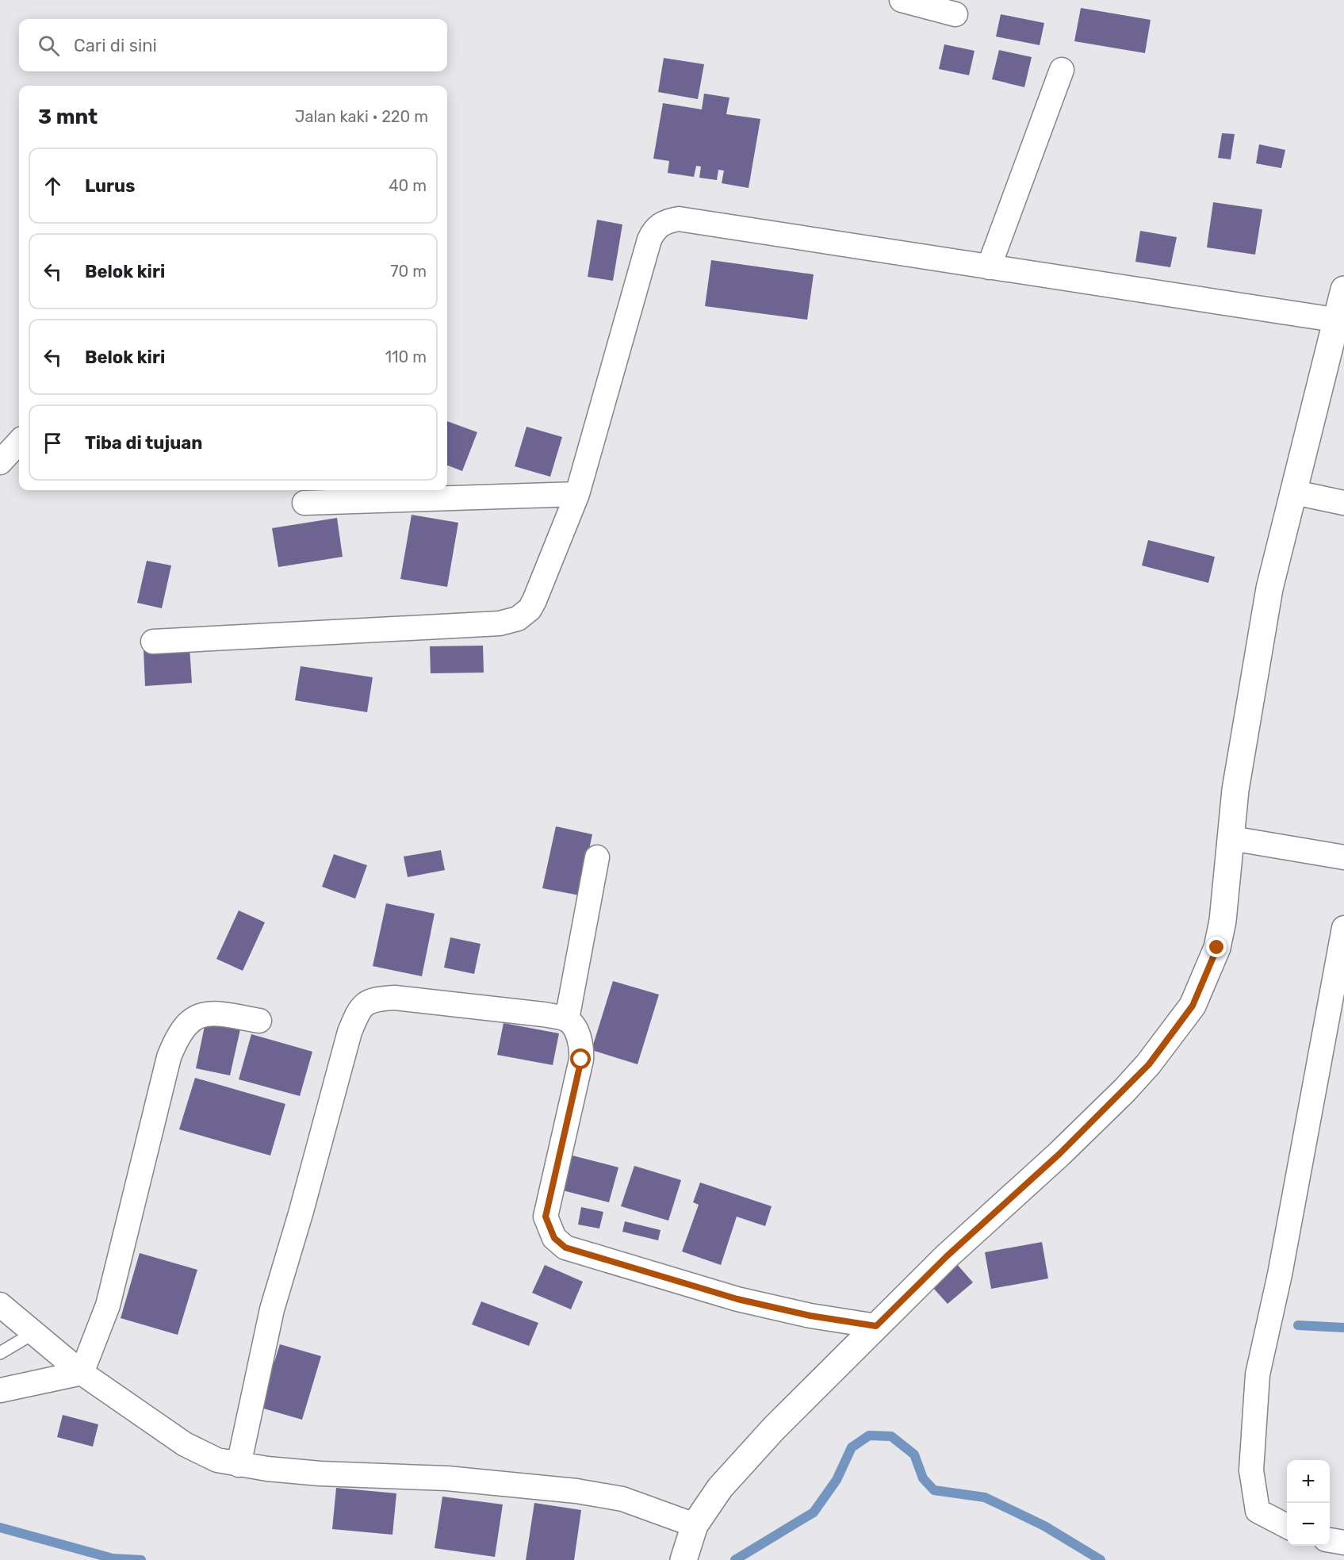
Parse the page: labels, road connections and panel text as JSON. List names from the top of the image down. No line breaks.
{"page":{"search":"Cari di sini","heading":["3 mnt","Jalan kaki · 220 m"],"list":[["Lurus","40 m"],["Belok kiri","70 m"],["Belok kiri","110 m"],"Tiba di tujuan"],"map_buttons":["+","−"]}}
